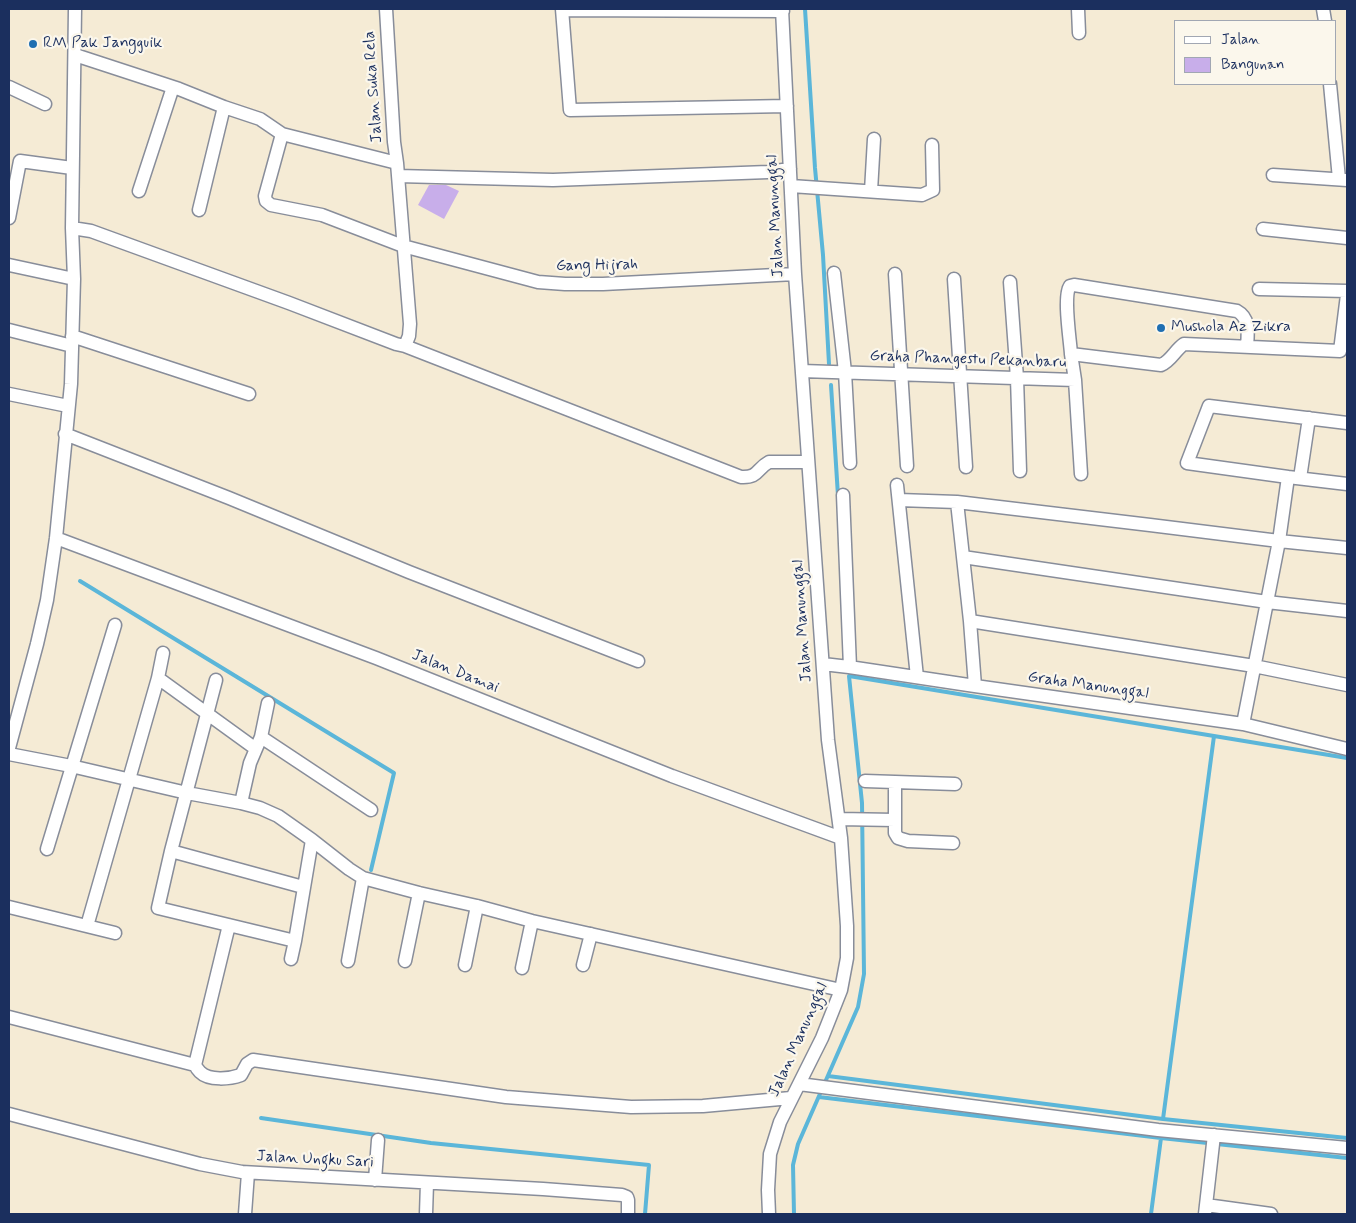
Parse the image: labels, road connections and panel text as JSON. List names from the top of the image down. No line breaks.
{"streets":{"street":["Jalan Suka Rela","Jalan Manunggal","Gang Hijrah","Graha Phangestu Pekanbaru","Jalan Damai","Graha Manunggal","Jalan Ungku Sari"]},"crossings":[["Jalan Suka Rela","Gang Hijrah"],["Jalan Manunggal","Gang Hijrah"],["Jalan Manunggal","Graha Phangestu Pekanbaru"],["Jalan Manunggal","Jalan Damai"],["Jalan Manunggal","Graha Manunggal"]],"places":["RM Pak Jangguik","Mushola Az Zikra"],"legend":["Jalan","Bangunan"]}
